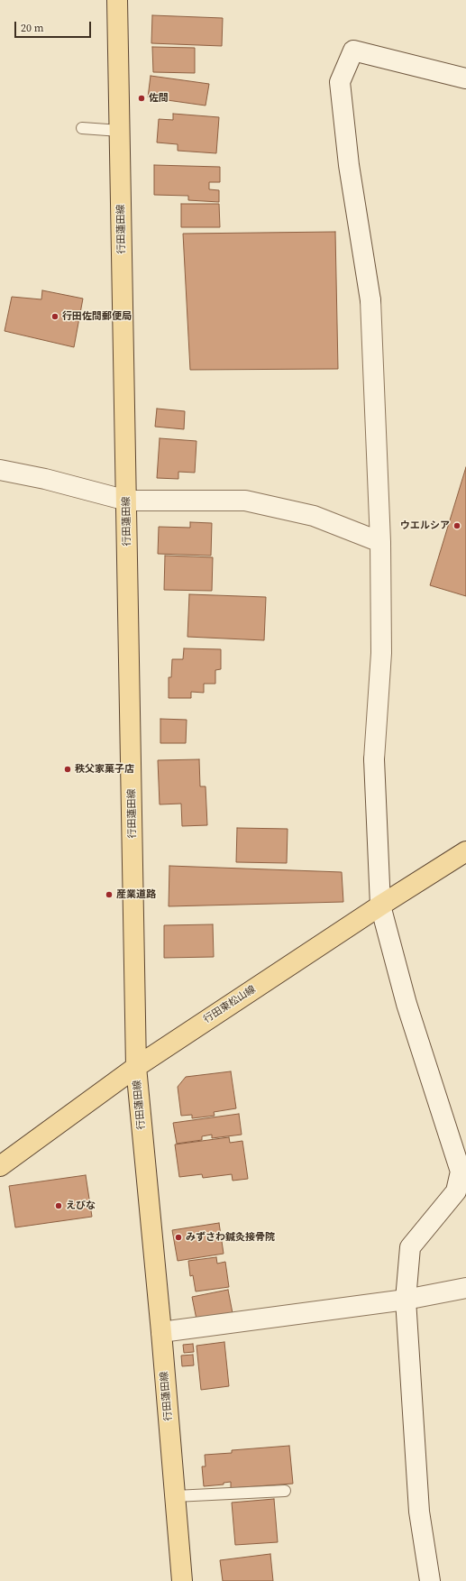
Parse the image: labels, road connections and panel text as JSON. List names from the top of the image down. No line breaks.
{"streets":{"main road":["行田蓮田線","行田東松山線"]},"crossings":[["行田蓮田線","行田東松山線"]],"places":["佐間","行田佐間郵便局","ウエルシア","秩父家菓子店","産業道路","えびな","みずさわ鍼灸接骨院"],"scale_bar":"20 m"}
